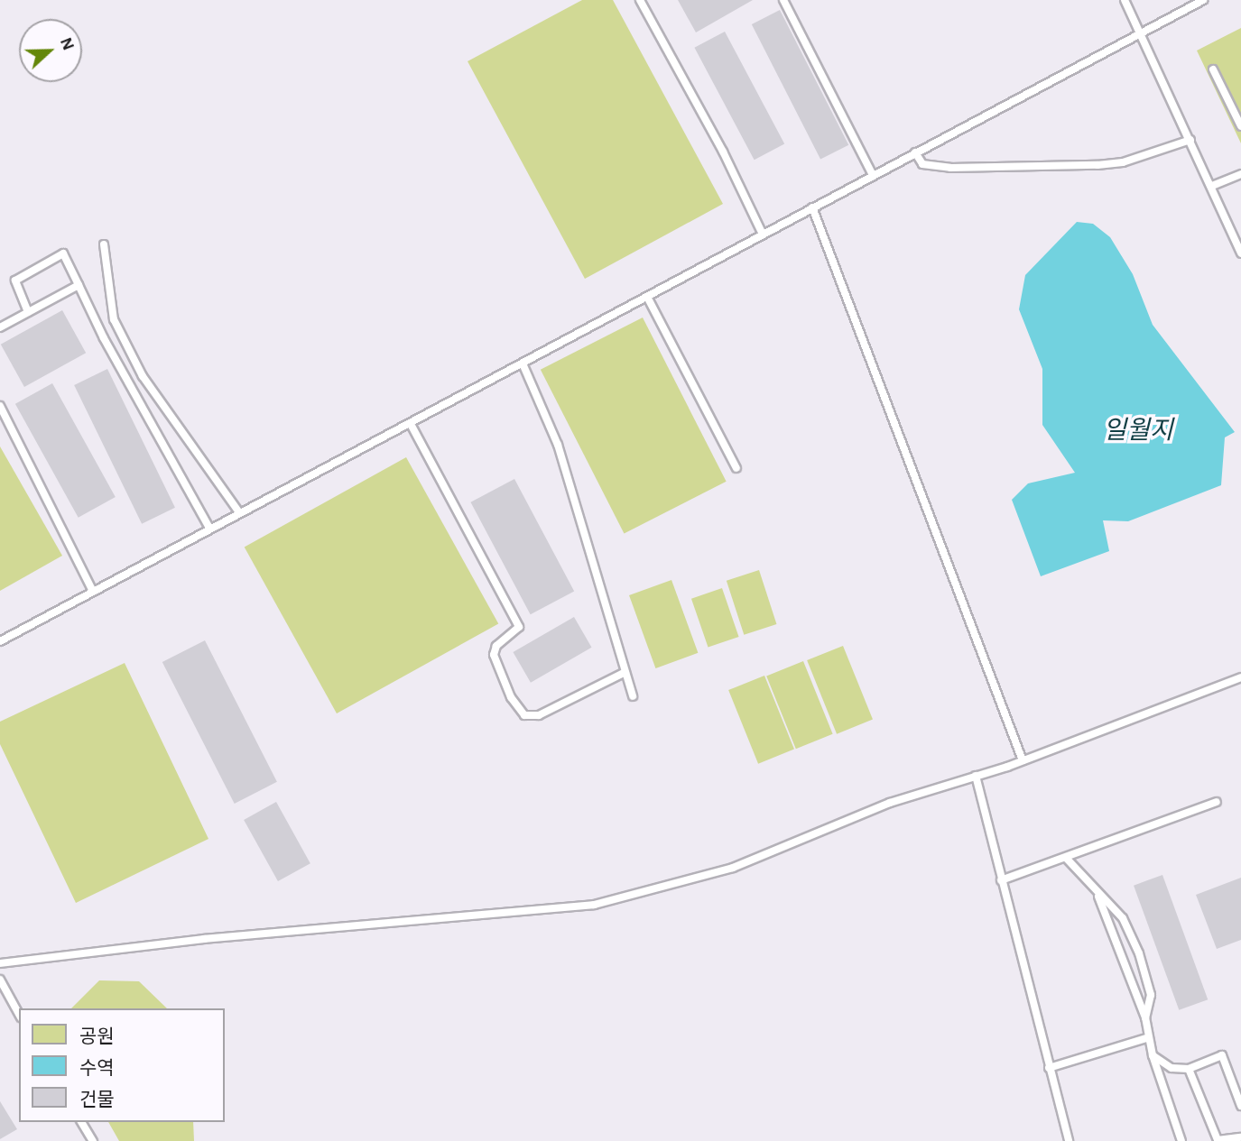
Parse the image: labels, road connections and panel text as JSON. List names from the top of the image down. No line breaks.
{"water":["일월지"],"legend":["공원","수역","건물"],"north":"right"}
